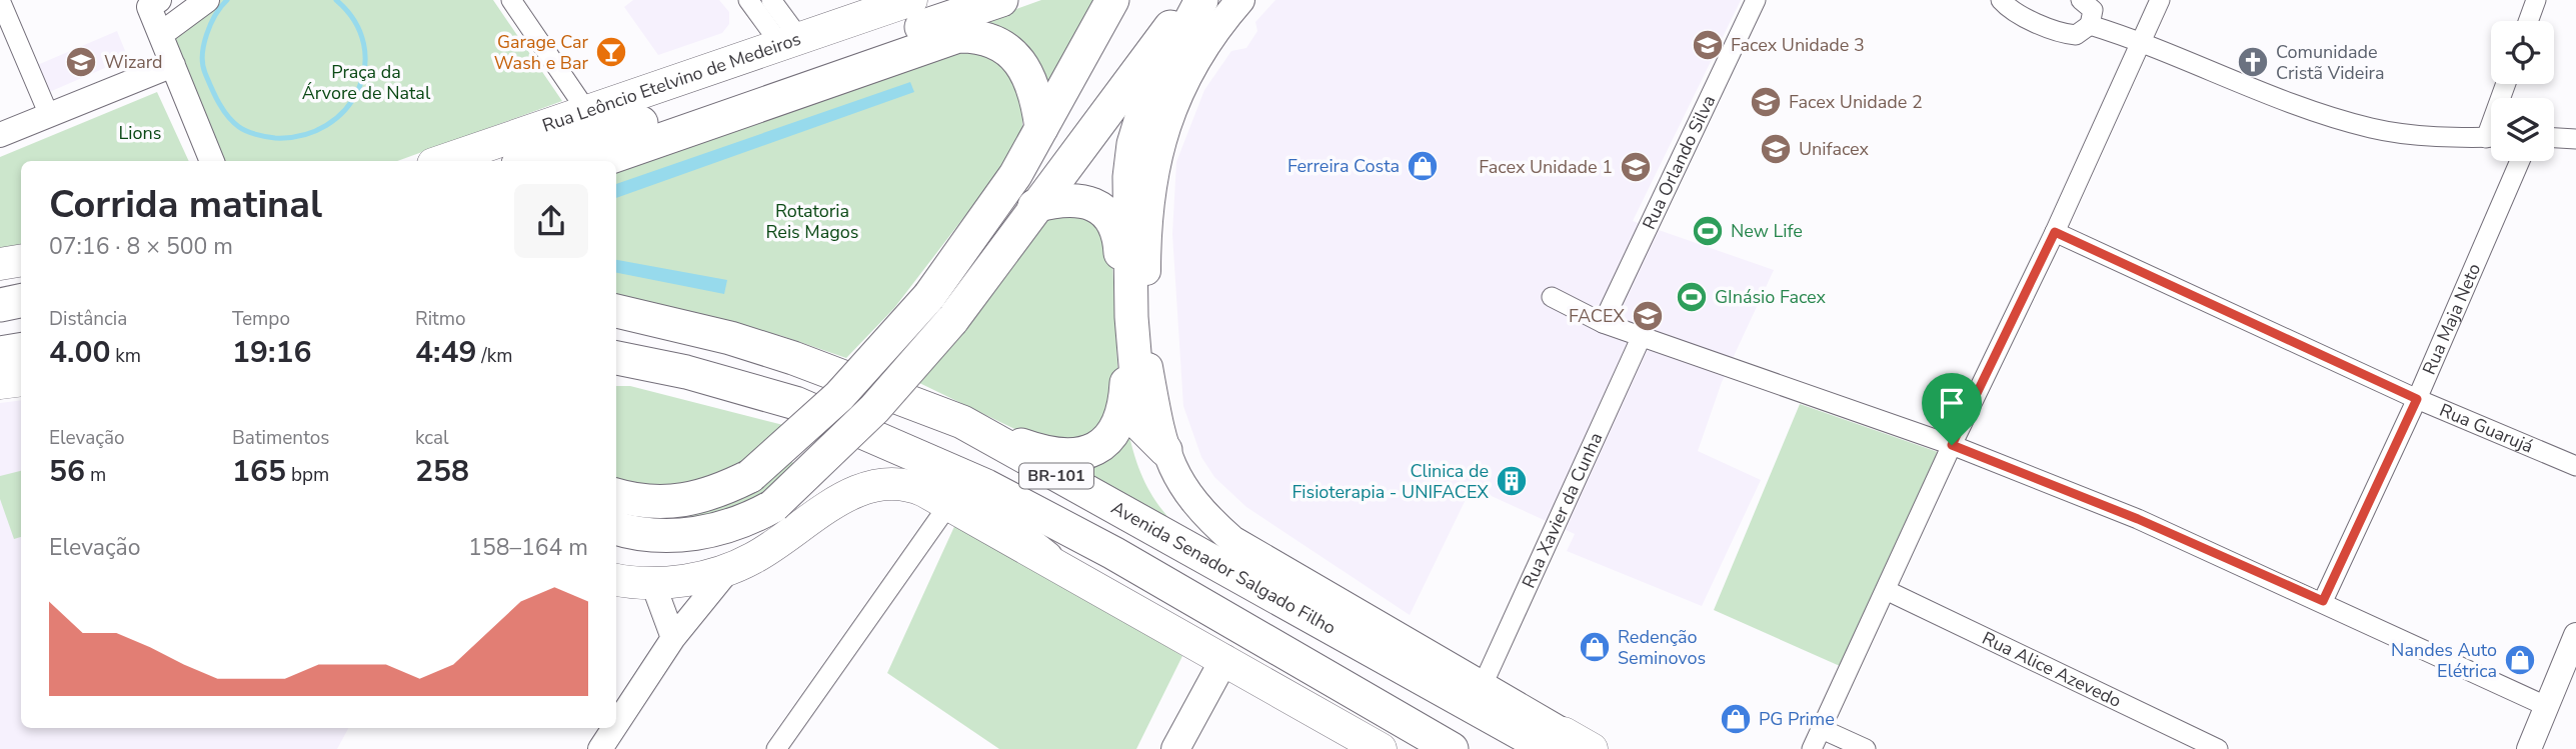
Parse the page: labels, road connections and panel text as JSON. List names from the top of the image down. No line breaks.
{"streets":{"highway":["BR-101","Avenida Senador Salgado Filho"],"main road":["Rua Leôncio Etelvino de Medeiros"],"street":["Rua Orlando Silva","Rua Maja Neto","Rua Guarujá","Rua Xavier da Cunha","Rua Alice Azevedo"]},"crossings":[["Rua Maja Neto","Rua Guarujá"],["Rua Xavier da Cunha","Avenida Senador Salgado Filho"]],"parks":["Praça da Árvore de Natal","Lions","Rotatoria Reis Magos"],"places":{"school or university":["Facex Unidade 3","Wizard","Facex Unidade 2","Unifacex","Facex Unidade 1","FACEX"],"bar":["Garage Car Wash e Bar"],"church":["Comunidade Cristã Videira"],"shop":["Ferreira Costa","Redenção Seminovos","Nandes Auto Elétrica","PG Prime"],"sports":["New Life","GInásio Facex"],"building":["Clinica de Fisioterapia - UNIFACEX"]},"page":{"heading":["Corrida matinal","07:16 · 8 × 500 m"],"stats":[["Distância","4.00 km"],["Tempo","19:16"],["Ritmo","4:49 /km"],["Elevação","56 m"],["Batimentos","165 bpm"],["kcal","258"]],"chart":["Elevação","158–164 m"]}}
